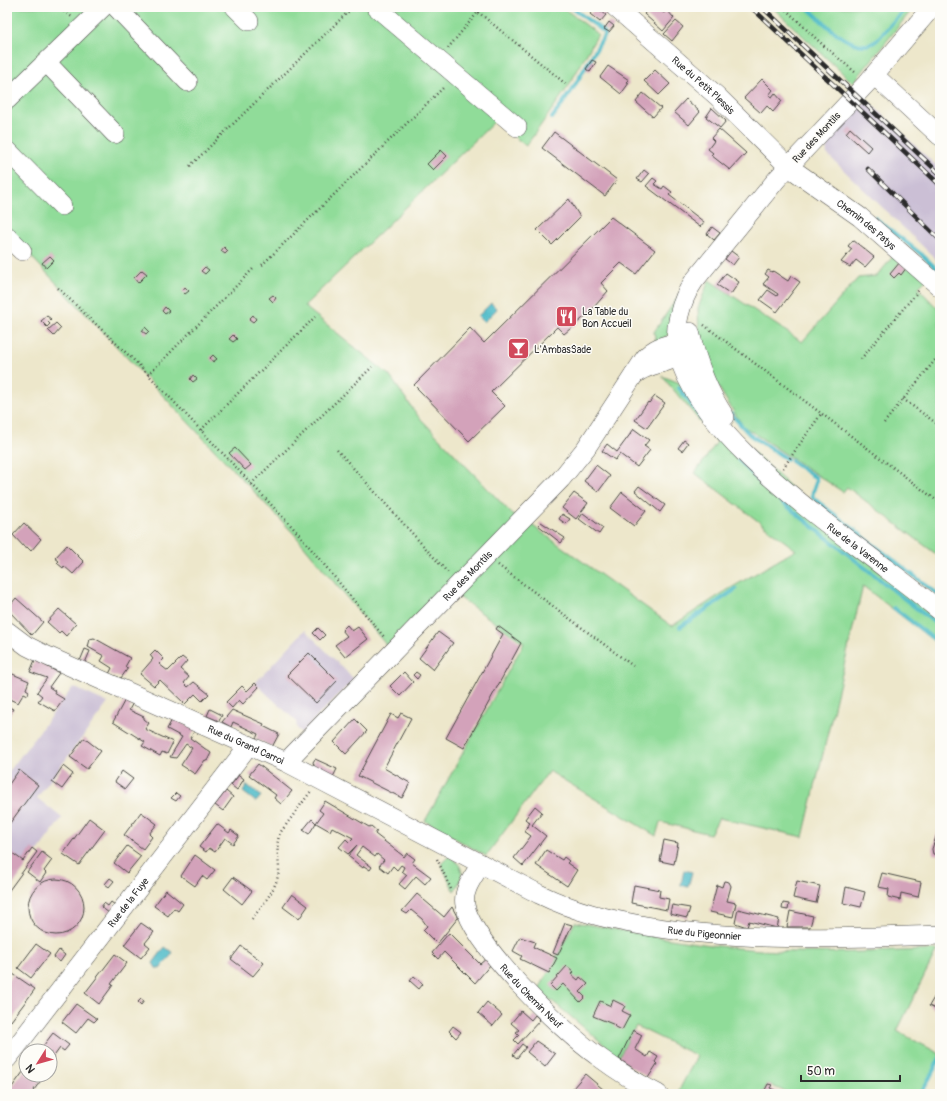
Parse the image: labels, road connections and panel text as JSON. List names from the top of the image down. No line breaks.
{"streets":{"street":["Rue du Petit Plessis","Rue des Montils","Chemin des Patys","Rue de la Varenne","Rue du Grand Carroi","Rue de la Fuye","Rue du Pigeonnier","Rue du Chemin Neuf"]},"crossings":[["Rue du Petit Plessis","Rue des Montils"],["Rue du Petit Plessis","Chemin des Patys"],["Rue des Montils","Chemin des Patys"],["Rue des Montils","Rue de la Varenne"],["Rue des Montils","Rue du Grand Carroi"],["Rue du Grand Carroi","Rue de la Fuye"],["Rue du Grand Carroi","Rue du Pigeonnier"]],"places":{"restaurant":["La Table du Bon Accueil"],"bar":["L'AmbasSade"]},"scale_bar":"50 m","north":"bottom left"}
